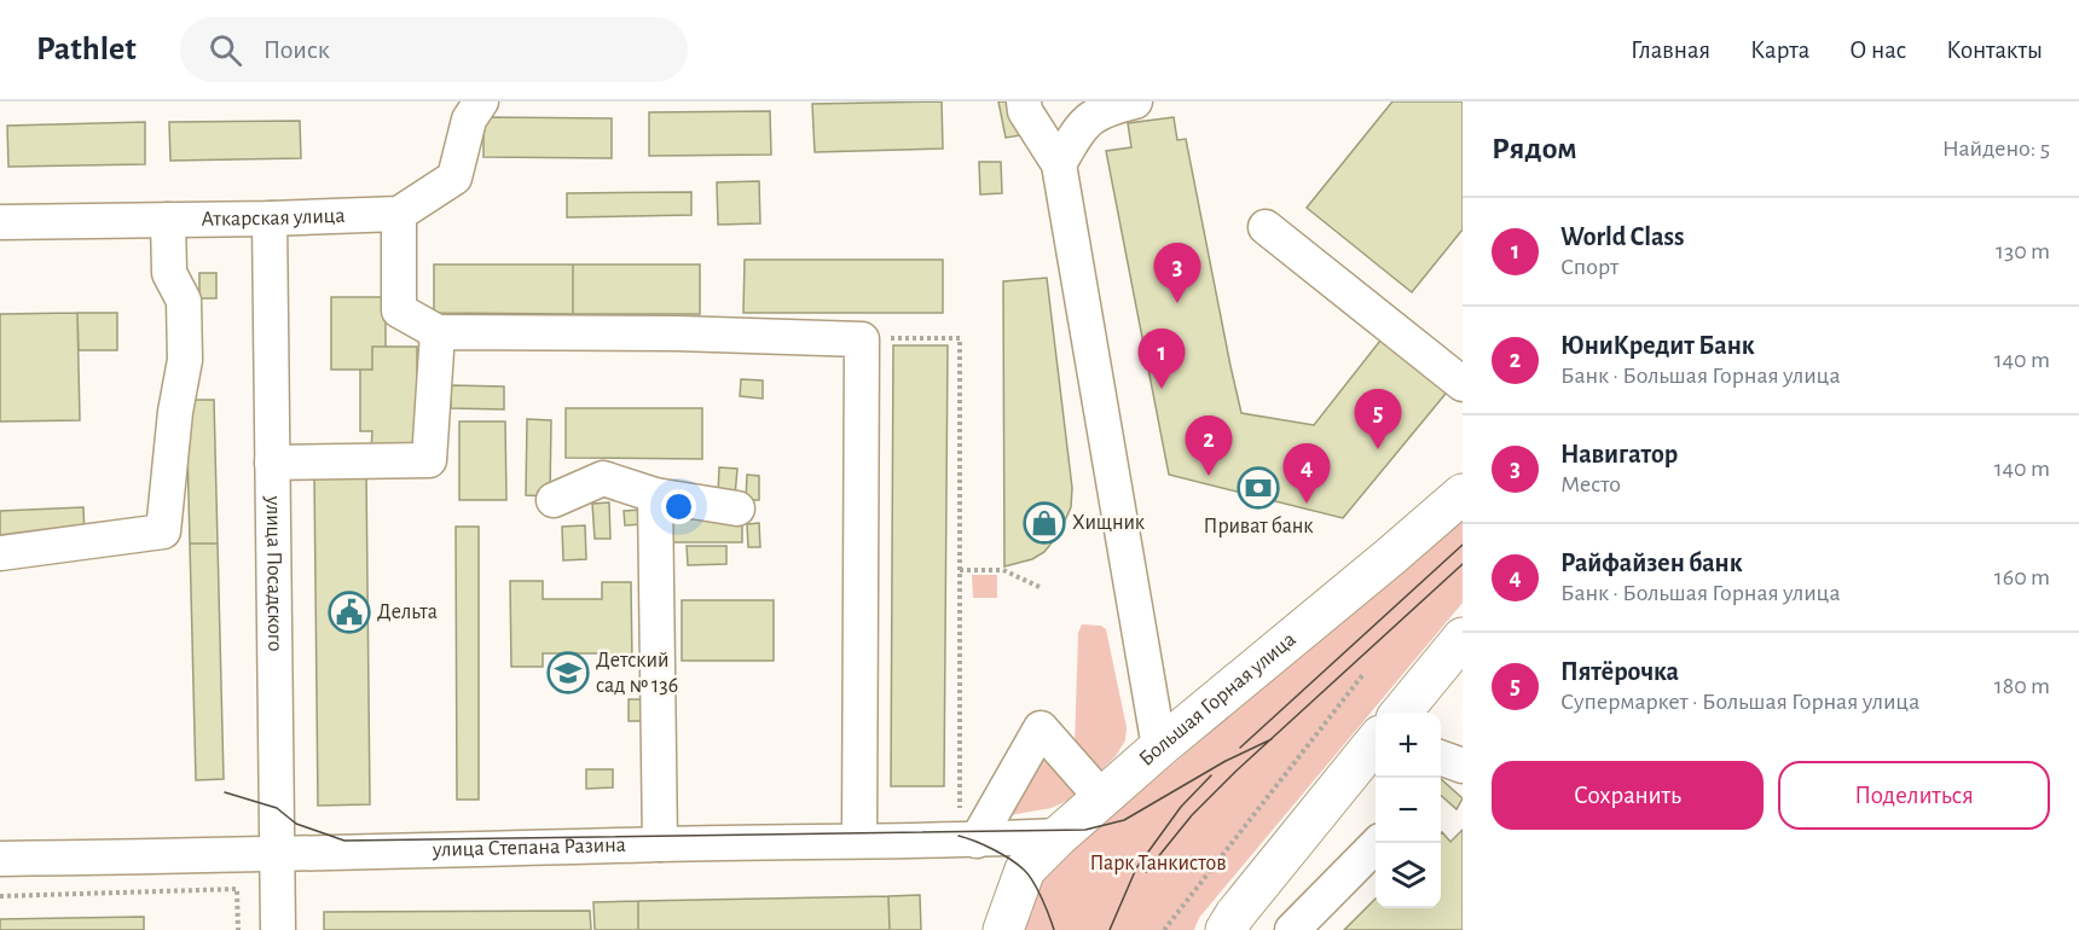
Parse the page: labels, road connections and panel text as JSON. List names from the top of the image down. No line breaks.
{"streets":{"main road":["Большая Горная улица"],"street":["Аткарская улица","улица Посадского","улица Степана Разина"]},"crossings":[["Аткарская улица","улица Посадского"],["улица Посадского","улица Степана Разина"],["Большая Горная улица","улица Степана Разина"]],"parks":["Парк Танкистов"],"places":{"bank":["Приват банк"],"shop":["Хищник"],"public building":["Дельта"],"school or university":["Детский сад № 136"]},"page":{"header":"Pathlet","search":"Поиск","nav":["Главная","Карта","О нас","Контакты"],"heading":["Рядом","Найдено: 5"],"list":[{"mark":"1","name":"World Class","note":"Спорт","value":"130 m"},{"mark":"2","name":"ЮниКредит Банк","note":"Банк · Большая Горная улица","value":"140 m"},{"mark":"3","name":"Навигатор","note":"Место","value":"140 m"},{"mark":"4","name":"Райфайзен банк","note":"Банк · Большая Горная улица","value":"160 m"},{"mark":"5","name":"Пятёрочка","note":"Супермаркет · Большая Горная улица","value":"180 m"}],"pins":["3","1","5","2","4"],"map_buttons":["+","−"],"buttons":["Сохранить","Поделиться"]}}
